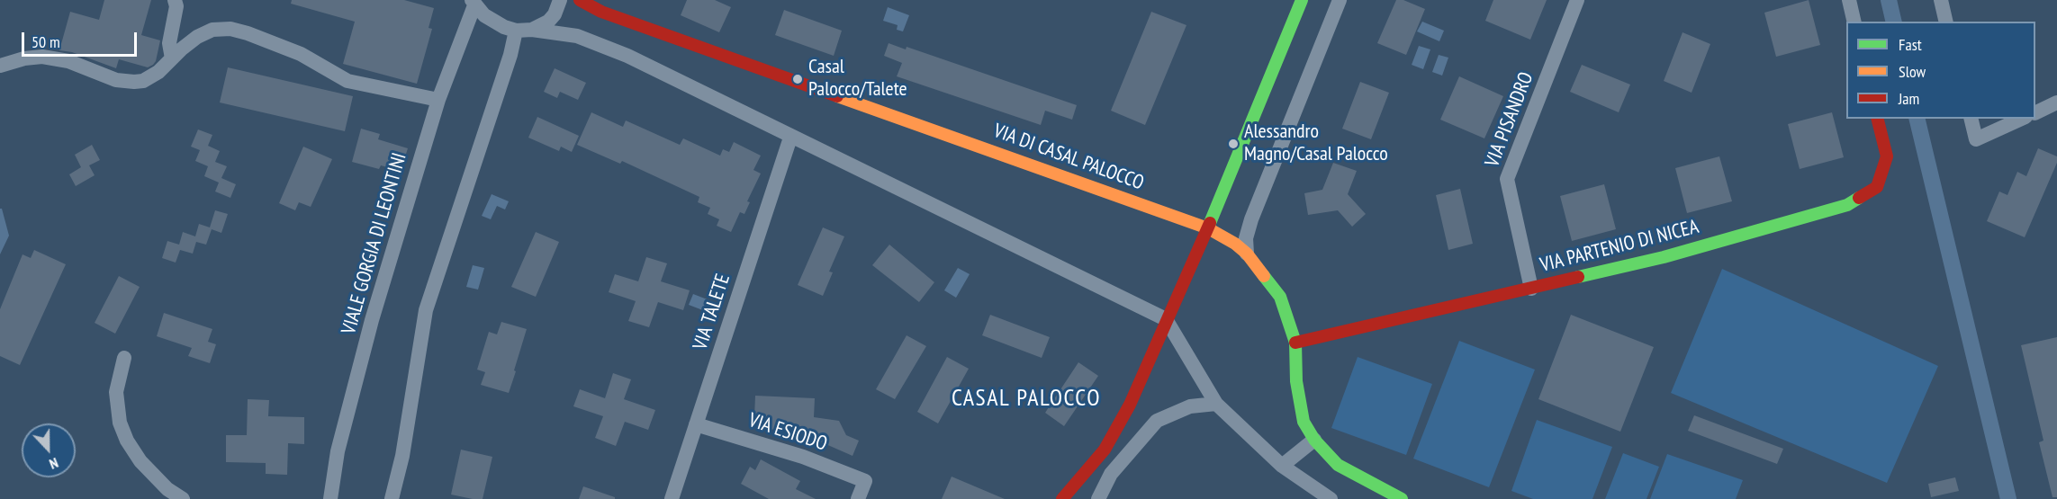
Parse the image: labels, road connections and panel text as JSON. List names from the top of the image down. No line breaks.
{"streets":{"street":["VIA PISANDRO","VIA DI CASAL PALOCCO","VIALE GORGIA DI LEONTINI","VIA PARTENIO DI NICEA","VIA TALETE","VIA ESIODO"]},"crossings":[["VIA PISANDRO","VIA PARTENIO DI NICEA"],["VIA DI CASAL PALOCCO","VIA PARTENIO DI NICEA"],["VIA TALETE","VIA ESIODO"]],"districts":["CASAL PALOCCO"],"places":["Casal Palocco/Talete","Alessandro Magno/Casal Palocco"],"legend":["Fast","Slow","Jam"],"scale_bar":"50 m","north":"bottom"}
